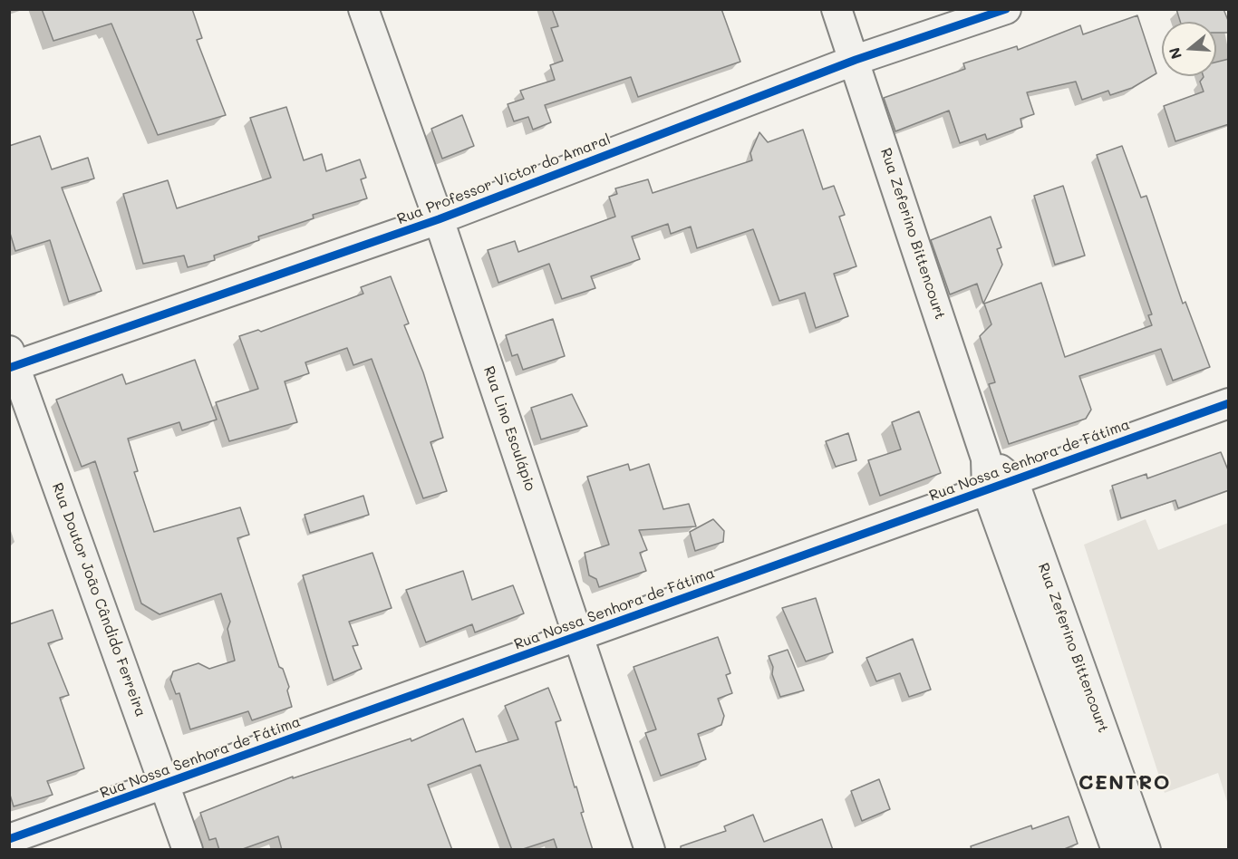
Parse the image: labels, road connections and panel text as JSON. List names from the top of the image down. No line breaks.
{"streets":{"street":["Rua Professor Victor do Amaral","Rua Zeferino Bittencourt","Rua Lino Esculápio","Rua Nossa Senhora de Fátima","Rua Doutor João Cândido Ferreira"]},"crossings":[["Rua Professor Victor do Amaral","Rua Zeferino Bittencourt"],["Rua Professor Victor do Amaral","Rua Lino Esculápio"],["Rua Professor Victor do Amaral","Rua Doutor João Cândido Ferreira"],["Rua Zeferino Bittencourt","Rua Nossa Senhora de Fátima"],["Rua Lino Esculápio","Rua Nossa Senhora de Fátima"],["Rua Nossa Senhora de Fátima","Rua Doutor João Cândido Ferreira"]],"districts":["CENTRO"],"north":"left"}
